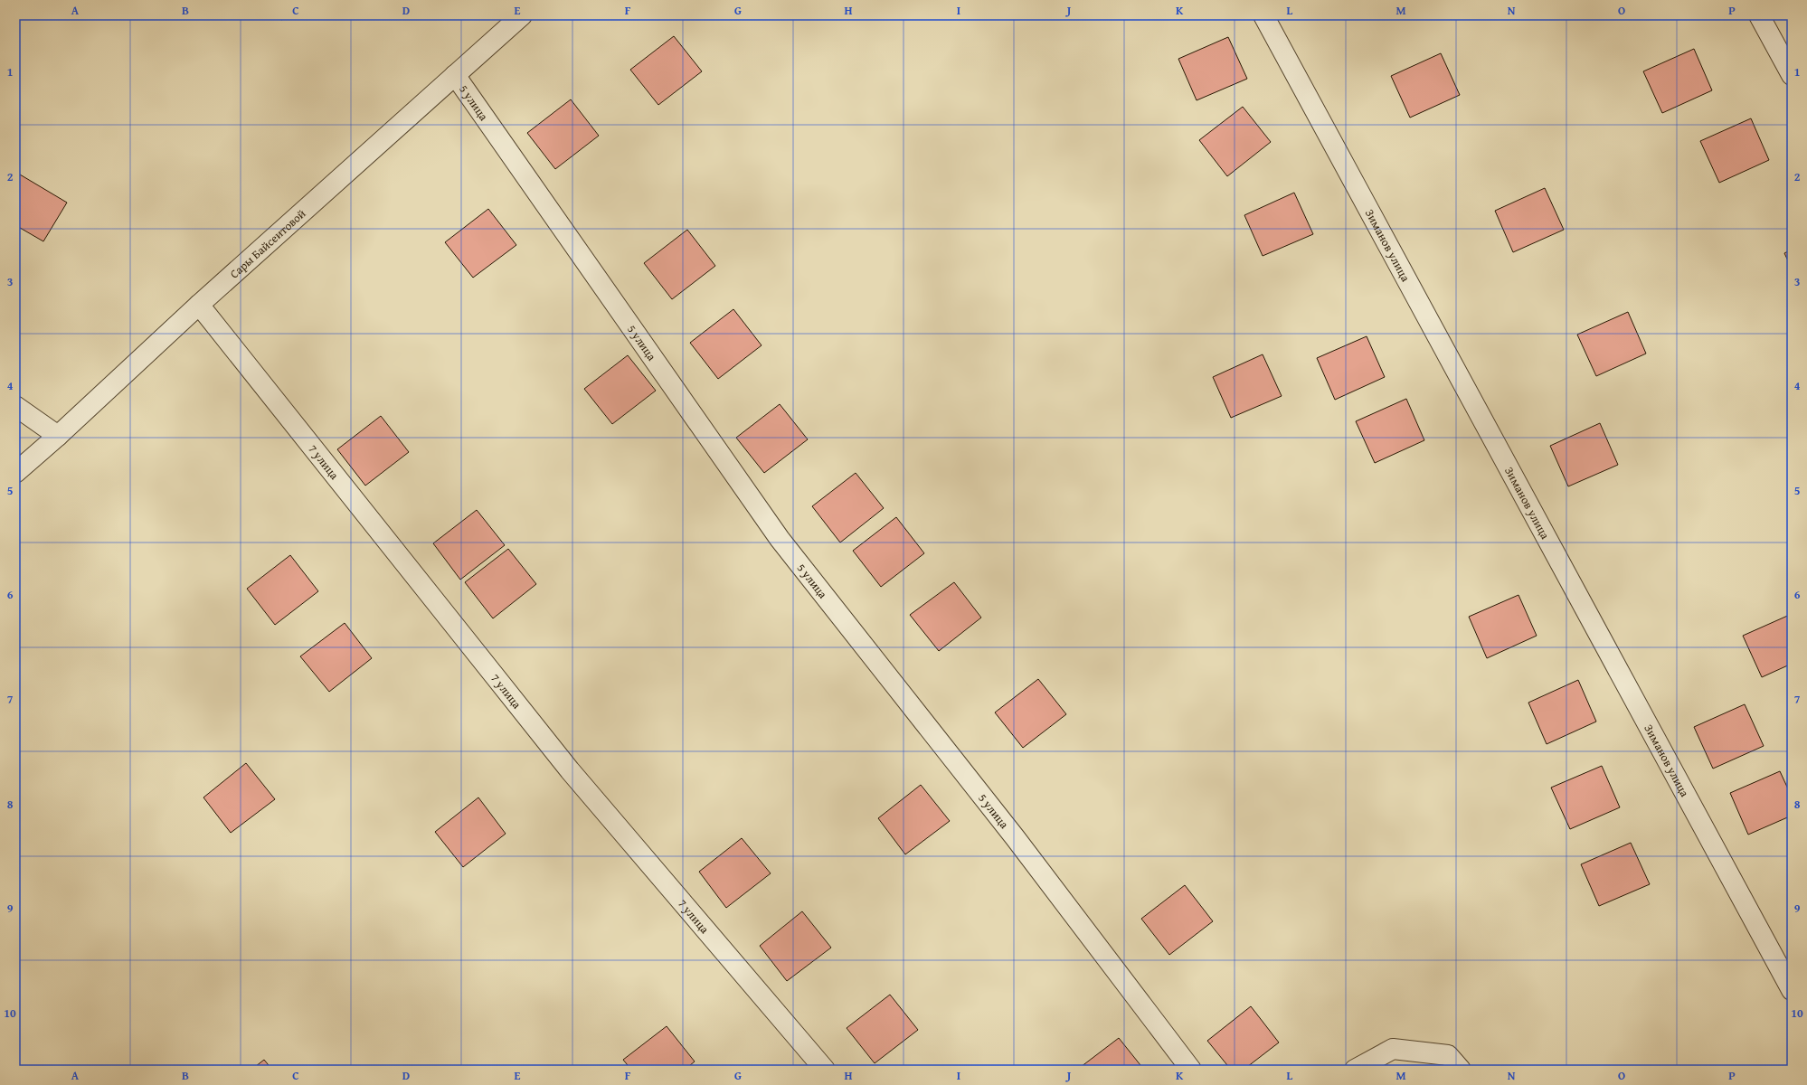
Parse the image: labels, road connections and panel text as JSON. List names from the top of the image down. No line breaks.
{"streets":{"street":["5 улица","Сары Байсеитовой","Зиманов улица","7 улица"]},"crossings":[["5 улица","Сары Байсеитовой"],["Сары Байсеитовой","7 улица"]],"grid":{"columns":["A","B","C","D","E","F","G","H","I","J","K","L","M","N","O","P"],"rows":["1","2","3","4","5","6","7","8","9","10"]}}
